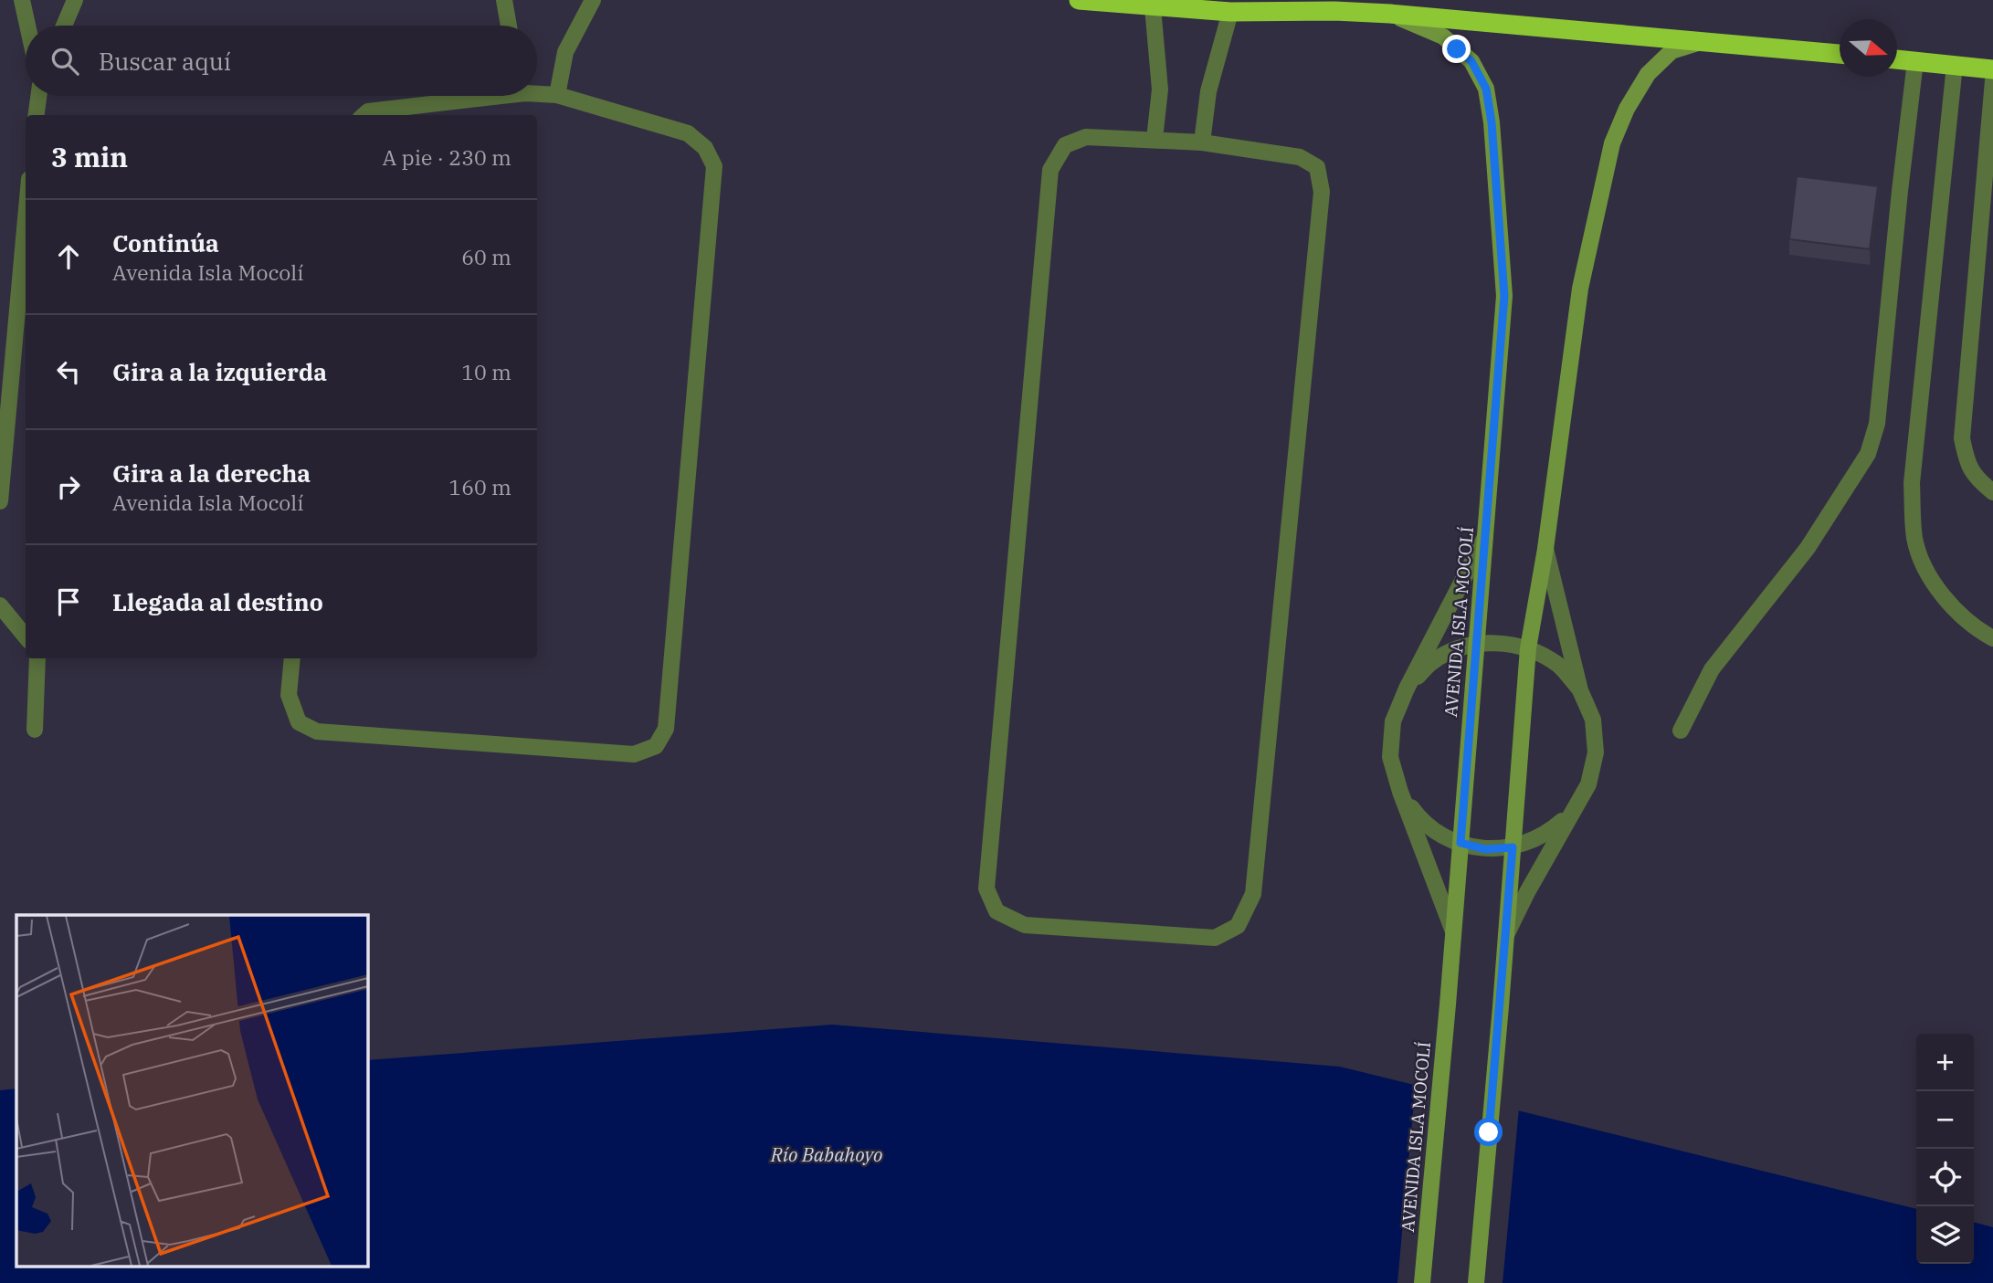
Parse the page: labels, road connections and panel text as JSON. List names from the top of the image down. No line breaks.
{"streets":{"street":["AVENIDA ISLA MOCOLÍ"]},"water":["Río Babahoyo"],"north":"right","page":{"search":"Buscar aquí","heading":["3 min","A pie · 230 m"],"list":[["Continúa","Avenida Isla Mocolí","60 m"],["Gira a la izquierda","10 m"],["Gira a la derecha","Avenida Isla Mocolí","160 m"],"Llegada al destino"],"map_buttons":["+","−"]}}
